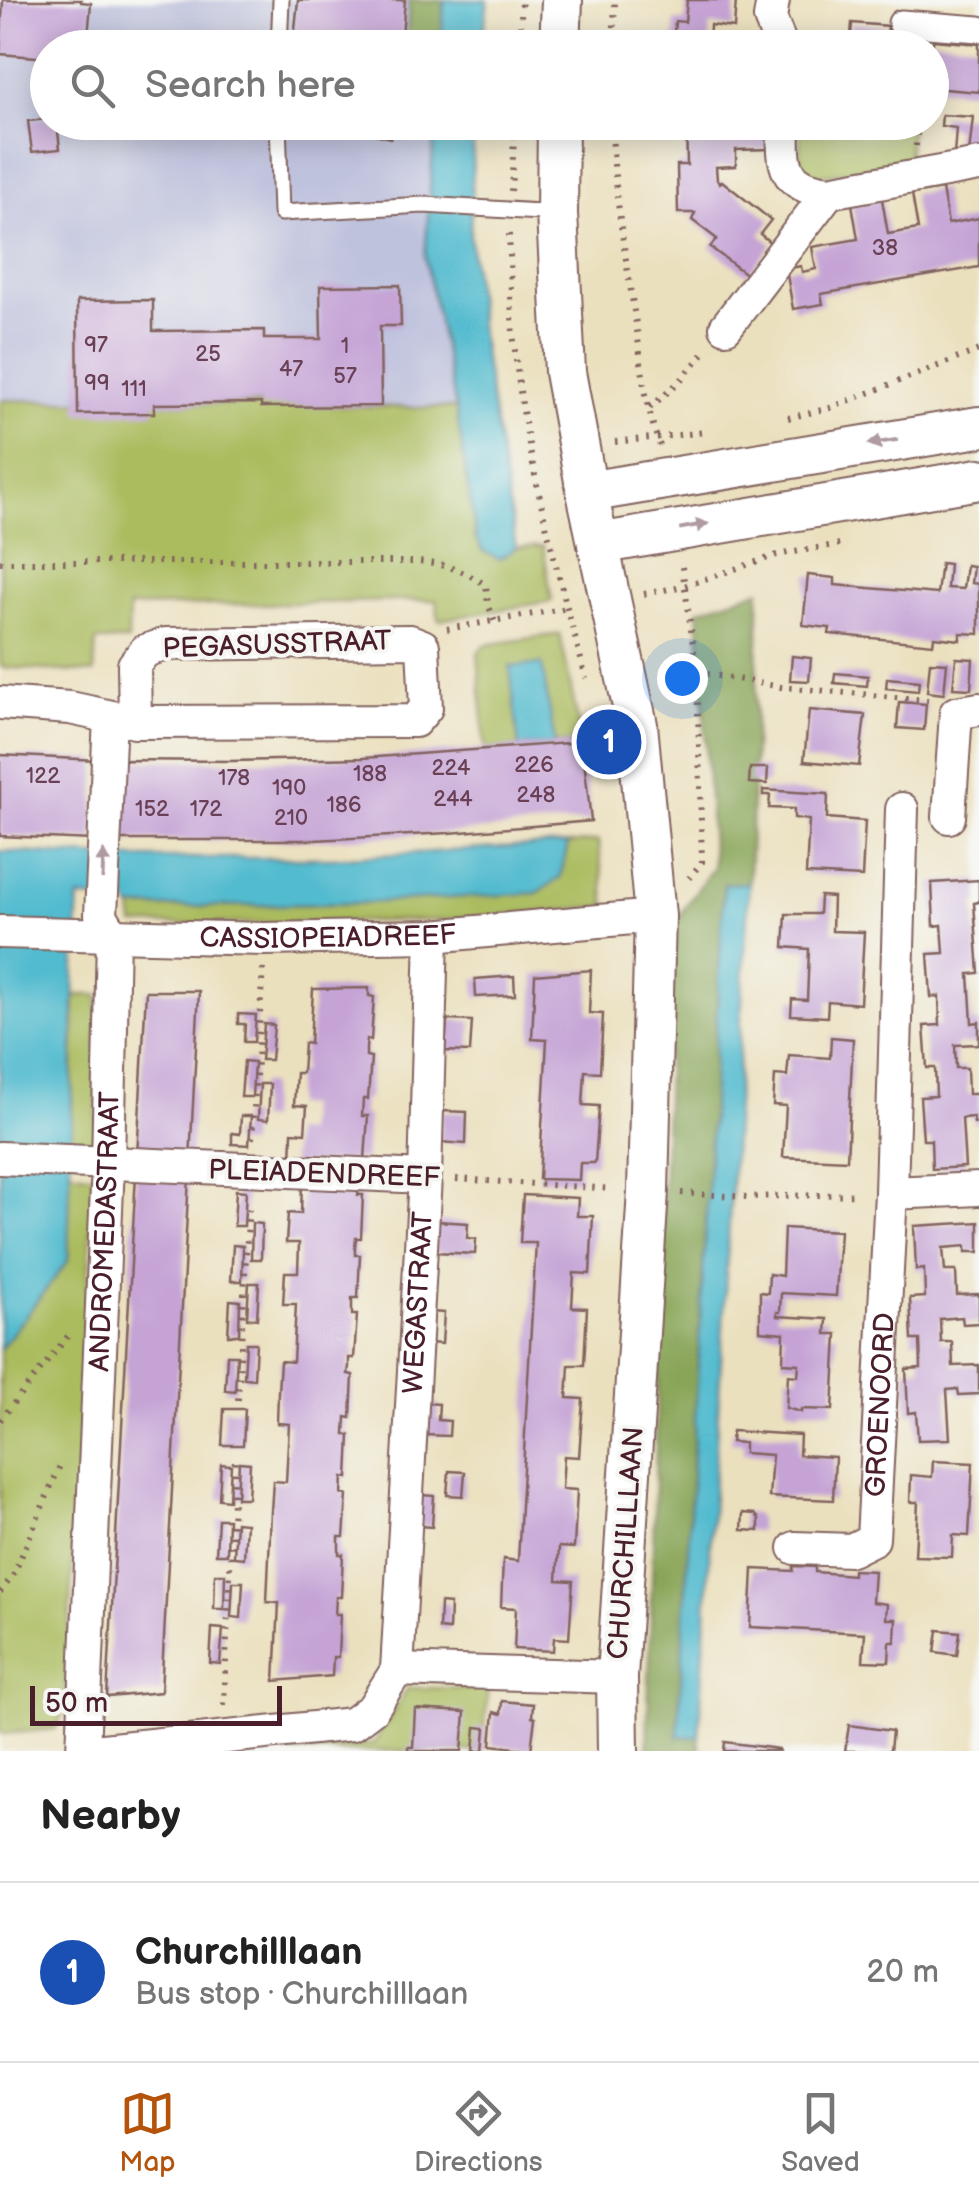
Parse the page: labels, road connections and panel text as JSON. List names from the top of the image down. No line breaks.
{"streets":{"street":["PEGASUSSTRAAT","CASSIOPEIADREEF","PLEIADENDREEF","ANDROMEDASTRAAT","WEGASTRAAT","GROENOORD","CHURCHILLLAAN"]},"crossings":[["PEGASUSSTRAAT","ANDROMEDASTRAAT"],["CASSIOPEIADREEF","ANDROMEDASTRAAT"],["CASSIOPEIADREEF","WEGASTRAAT"],["CASSIOPEIADREEF","CHURCHILLLAAN"],["PLEIADENDREEF","ANDROMEDASTRAAT"],["PLEIADENDREEF","WEGASTRAAT"],["PLEIADENDREEF","CHURCHILLLAAN"]],"house_numbers":["38","97","1","25","47","57","99","111","226","224","188","122","178","190","248","244","186","152","172","210"],"scale_bar":"50 m","page":{"search":"Search here","pins":"1","scale":"50 m","heading":"Nearby","list":[{"mark":"1","name":"Churchilllaan","note":"Bus stop · Churchilllaan","value":"20 m"}],"nav":["Map","Directions","Saved"]}}
